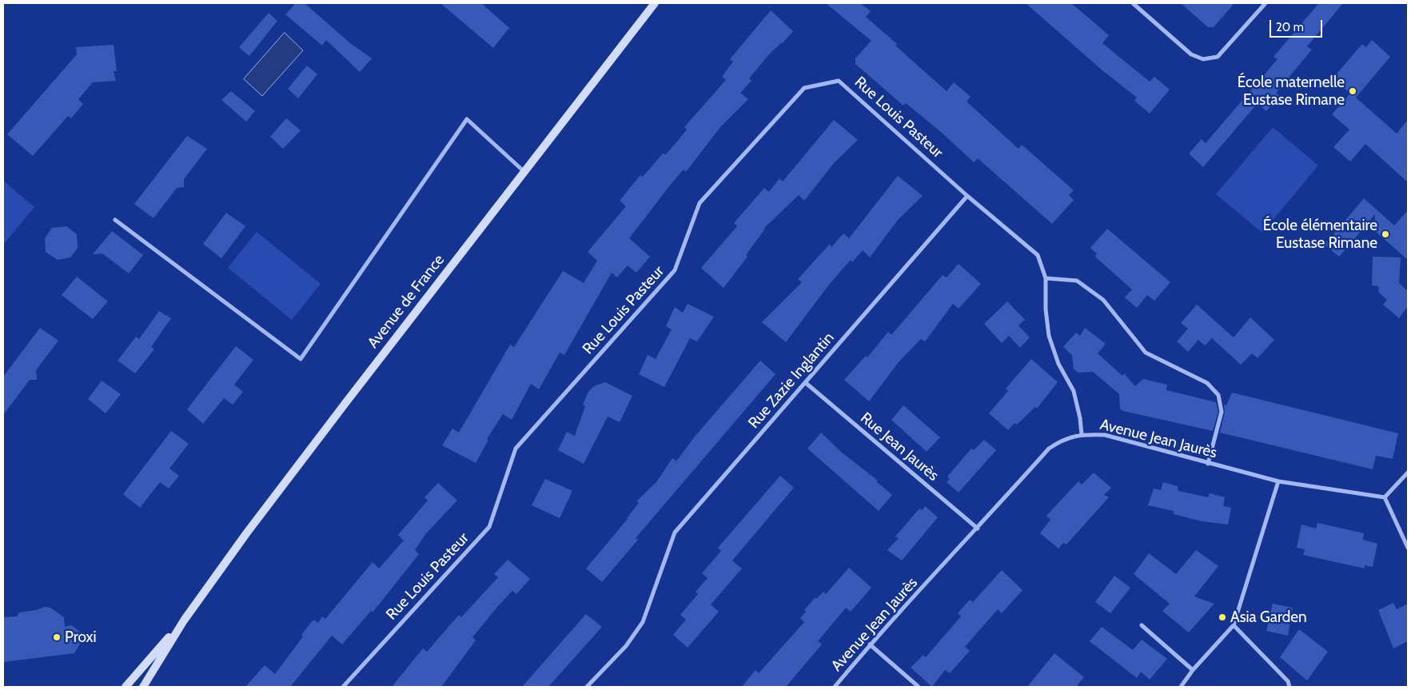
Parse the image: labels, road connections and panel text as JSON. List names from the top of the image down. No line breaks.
{"streets":{"main road":["Avenue de France"],"street":["Rue Louis Pasteur","Rue Zazie Inglantin","Avenue Jean Jaurès","Rue Jean Jaurès"]},"crossings":[["Rue Louis Pasteur","Rue Zazie Inglantin"],["Rue Zazie Inglantin","Rue Jean Jaurès"],["Avenue Jean Jaurès","Rue Jean Jaurès"]],"places":["École maternelle Eustase Rimane","École élémentaire Eustase Rimane","Asia Garden","Proxi"],"scale_bar":"20 m"}
